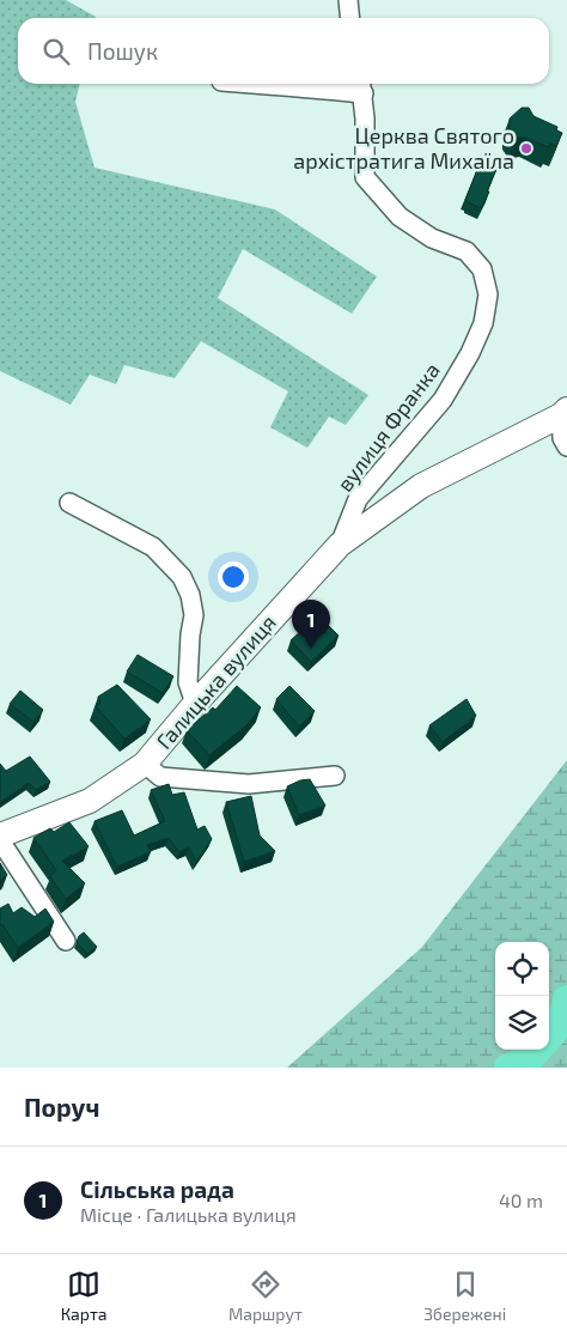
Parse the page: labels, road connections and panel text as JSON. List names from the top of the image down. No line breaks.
{"streets":{"main road":["Галицька вулиця"],"street":["вулиця Франка"]},"crossings":[["вулиця Франка","Галицька вулиця"]],"places":["Церква Святого архістратига Михаїла"],"page":{"search":"Пошук","pins":"1","heading":"Поруч","list":[{"mark":"1","name":"Сільська рада","note":"Місце · Галицька вулиця","value":"40 m"}],"nav":["Карта","Маршрут","Збережені"]}}
